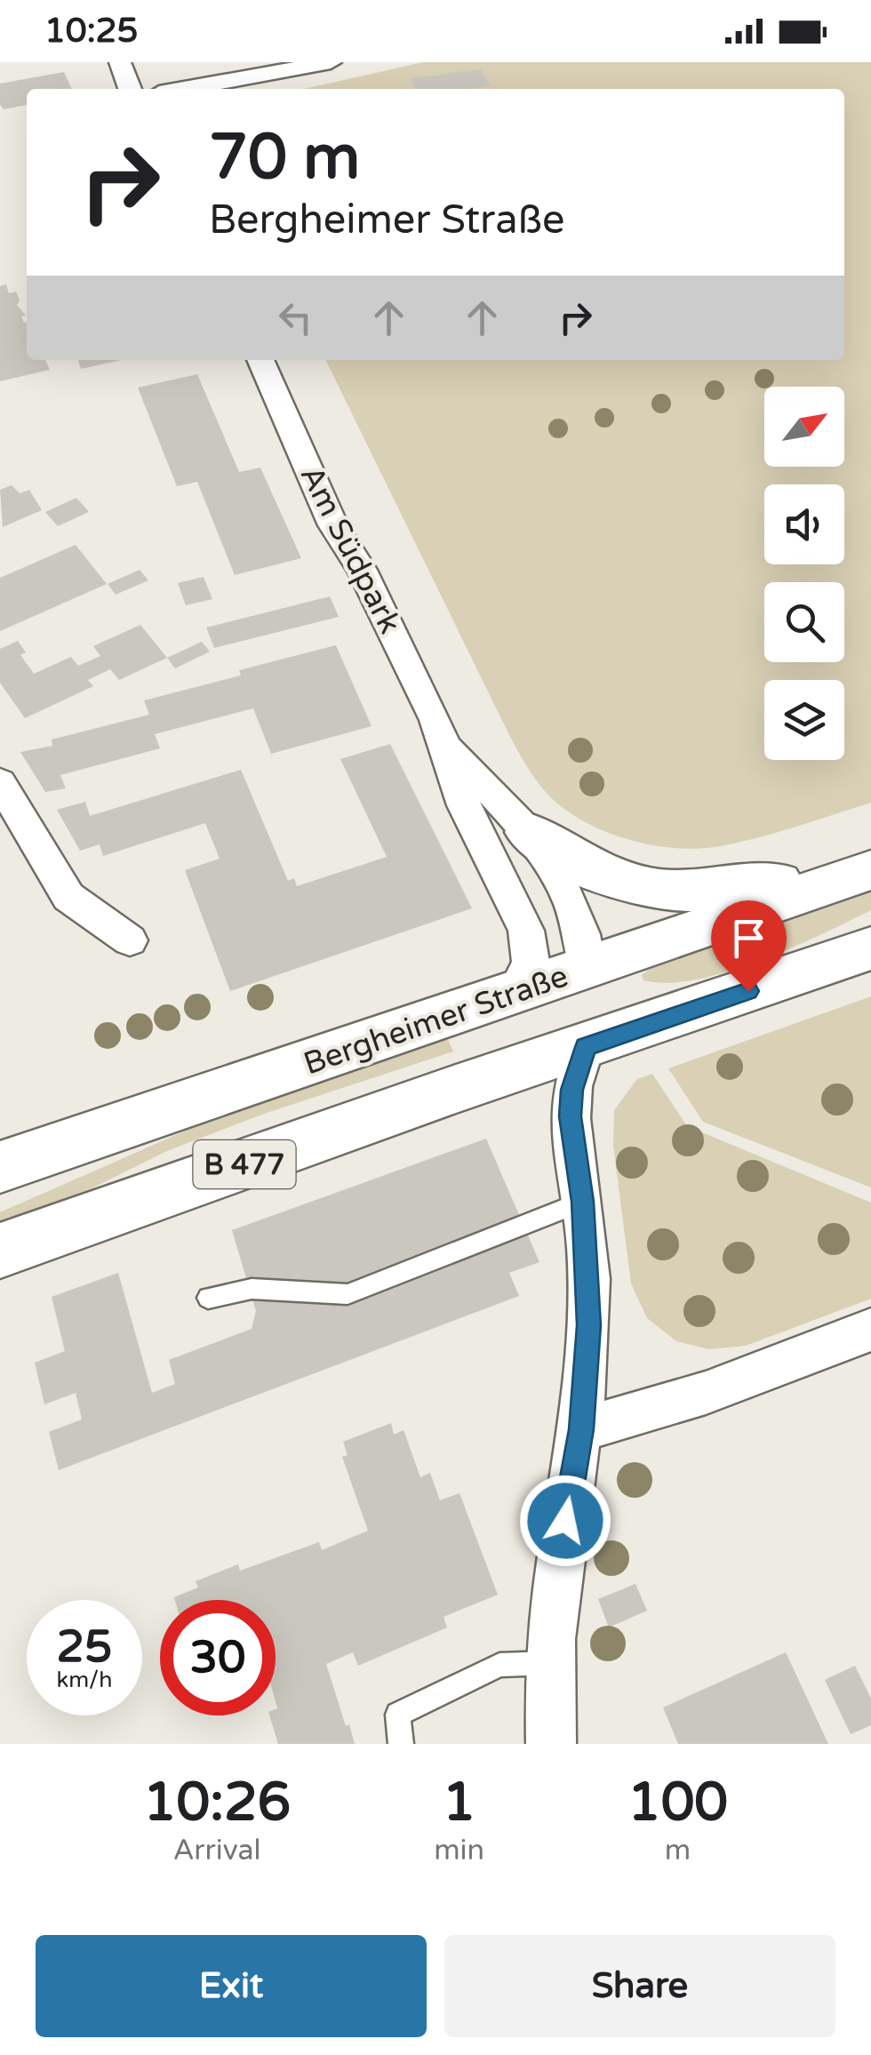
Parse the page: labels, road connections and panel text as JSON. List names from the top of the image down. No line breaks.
{"streets":{"main road":["Bergheimer Straße","B 477"],"street":["Am Südpark"]},"crossings":[["Am Südpark","Bergheimer Straße"]],"north":"top right","page":{"status":"10:25","turn":["70 m","Bergheimer Straße"],"speed":"25 km/h","limit":"30","eta":["10:26","Arrival","1","min","100","m"],"buttons":["Exit","Share"]}}
